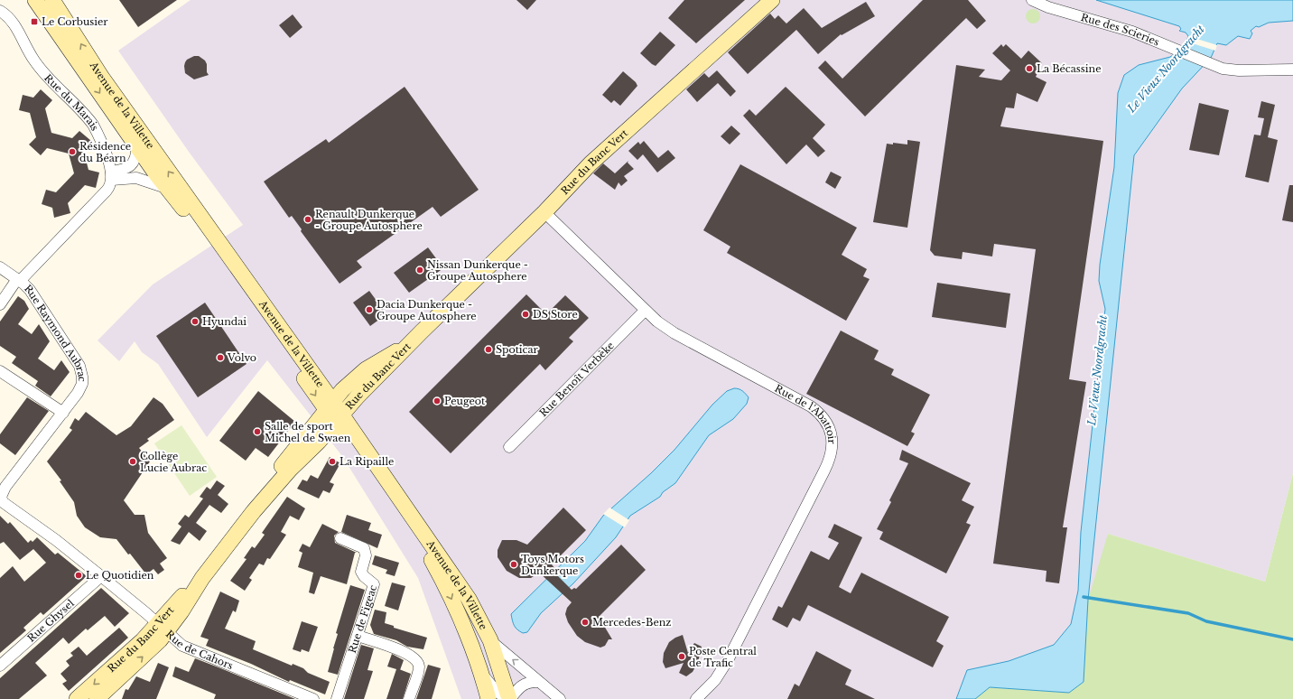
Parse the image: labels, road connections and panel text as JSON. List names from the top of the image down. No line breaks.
{"streets":{"main road":["Avenue de la Villette","Rue du Banc Vert"],"street":["Rue des Scieries","Rue du Marais","Rue Raymond Aubrac","Rue Benoît Verbèke","Rue de l'Abattoir","Rue de Figeac","Rue Ghysel","Rue de Cahors"]},"crossings":[["Avenue de la Villette","Rue du Banc Vert"],["Rue du Banc Vert","Rue de l'Abattoir"],["Rue du Banc Vert","Rue de Cahors"],["Rue Raymond Aubrac","Rue de Cahors"],["Rue Benoît Verbèke","Rue de l'Abattoir"],["Rue Ghysel","Rue de Cahors"]],"water":["Le Vieux Noordgracht"],"places":{"transit":["Le Corbusier"],"other":["La Bécassine","Résidence du Béarn","Renault Dunkerque - Groupe Autosphere","Nissan Dunkerque - Groupe Autosphere","Dacia Dunkerque - Groupe Autosphere","DS Store","Hyundai","Spoticar","Volvo","Peugeot","Salle de sport Michel de Swaen","Collège Lucie Aubrac","La Ripaille","Toys Motors Dunkerque","Le Quotidien","Mercedes-Benz","Poste Central de Trafic"]}}
